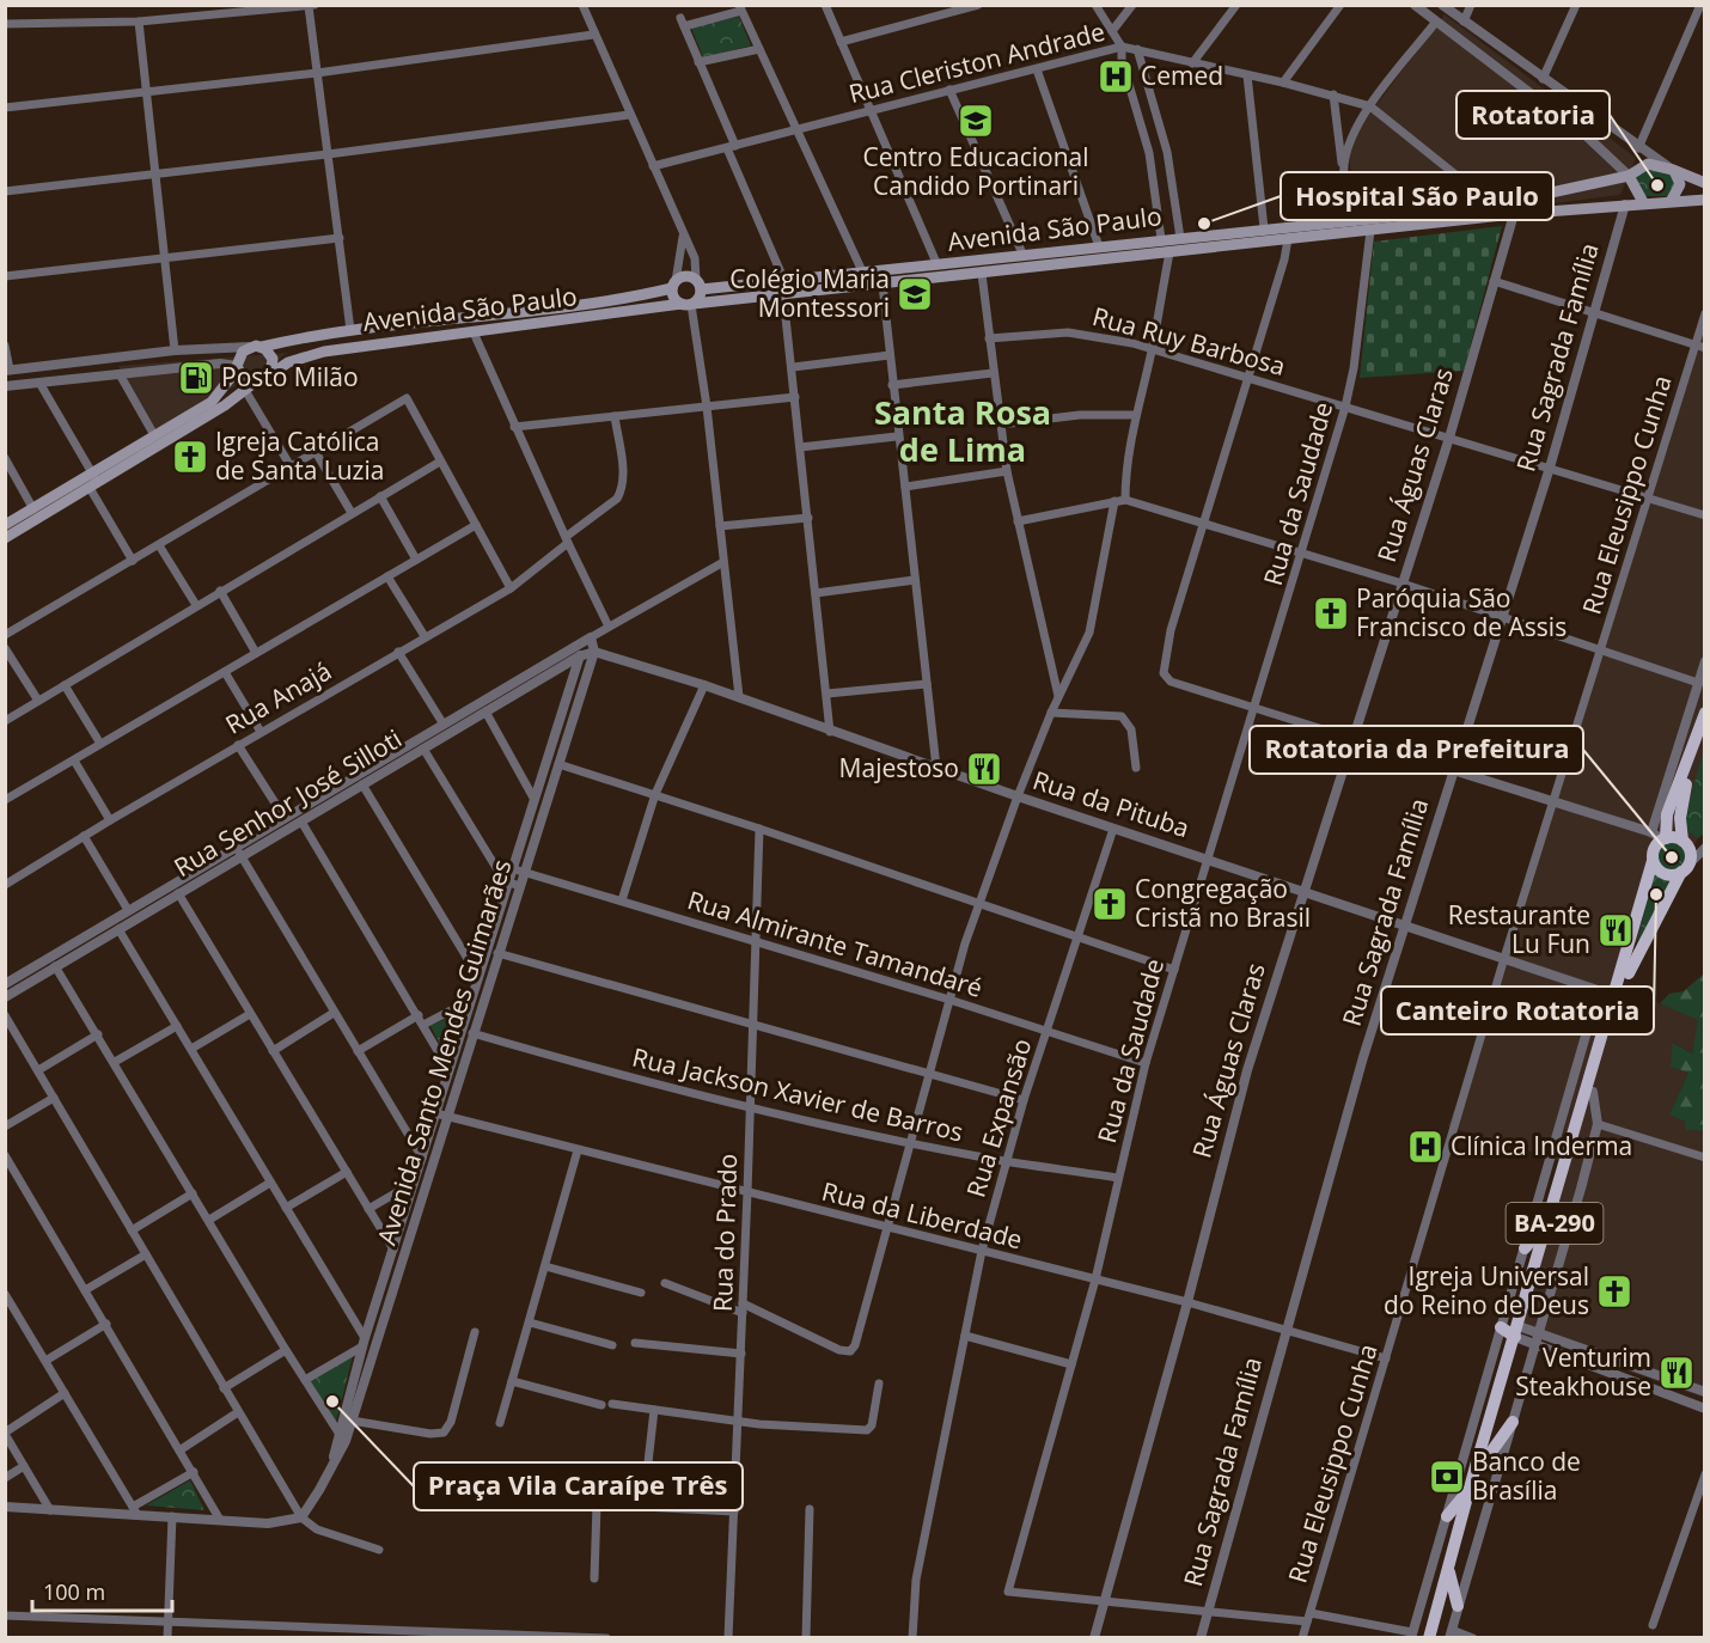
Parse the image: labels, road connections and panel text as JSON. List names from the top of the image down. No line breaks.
{"streets":{"main road":["Avenida São Paulo","BA-290"],"street":["Rua Cleriston Andrade","Rua Ruy Barbosa","Rua Sagrada Família","Rua Águas Claras","Rua da Saudade","Rua Eleusippo Cunha","Rua Anajá","Rua Senhor José Silloti","Rua da Pituba","Rua Almirante Tamandaré","Avenida Santo Mendes Guimarães","Rua Jackson Xavier de Barros","Rua Expansão","Rua da Liberdade","Rua do Prado"]},"crossings":[["Rua Cleriston Andrade","Avenida São Paulo"],["Avenida São Paulo","Rua Sagrada Família"],["Avenida São Paulo","Rua Águas Claras"],["Avenida São Paulo","Rua da Saudade"],["Rua Ruy Barbosa","Rua Sagrada Família"],["Rua Ruy Barbosa","Rua Águas Claras"],["Rua Ruy Barbosa","Rua da Saudade"],["Rua Ruy Barbosa","Rua Eleusippo Cunha"],["Rua Sagrada Família","Rua da Pituba"],["Rua Sagrada Família","Rua da Liberdade"],["Rua Águas Claras","Rua da Saudade"],["Rua Águas Claras","Rua da Pituba"],["Rua Águas Claras","Rua da Liberdade"],["Rua da Saudade","Rua da Pituba"],["Rua da Saudade","Rua Almirante Tamandaré"],["Rua da Saudade","Rua Jackson Xavier de Barros"],["Rua da Saudade","Rua da Liberdade"],["Rua Eleusippo Cunha","Rua da Pituba"],["Rua Eleusippo Cunha","Rua da Liberdade"],["Rua Senhor José Silloti","Rua da Pituba"],["Rua Senhor José Silloti","Avenida Santo Mendes Guimarães"],["Rua da Pituba","Avenida Santo Mendes Guimarães"],["Rua da Pituba","Rua Expansão"],["Rua da Pituba","BA-290"],["Rua Almirante Tamandaré","Avenida Santo Mendes Guimarães"],["Rua Almirante Tamandaré","Rua Expansão"],["Rua Almirante Tamandaré","Rua do Prado"],["Avenida Santo Mendes Guimarães","Rua Jackson Xavier de Barros"],["Avenida Santo Mendes Guimarães","Rua da Liberdade"],["Rua Jackson Xavier de Barros","Rua Expansão"],["Rua Jackson Xavier de Barros","Rua do Prado"],["Rua Expansão","Rua da Liberdade"],["Rua da Liberdade","Rua do Prado"]],"districts":["Santa Rosa de Lima"],"places":{"hospital":["Cemed","Clínica Inderma"],"school or university":["Centro Educacional Candido Portinari","Colégio Maria Montessori"],"other":["Rotatoria","Hospital São Paulo","Rotatoria da Prefeitura","Canteiro Rotatoria","Praça Vila Caraípe Três"],"fuel station":["Posto Milão"],"church":["Igreja Católica de Santa Luzia","Paróquia São Francisco de Assis","Congregação Cristã no Brasil","Igreja Universal do Reino de Deus"],"restaurant":["Majestoso","Restaurante Lu Fun","Venturim Steakhouse"],"bank":["Banco de Brasília"]},"scale_bar":"100 m"}
